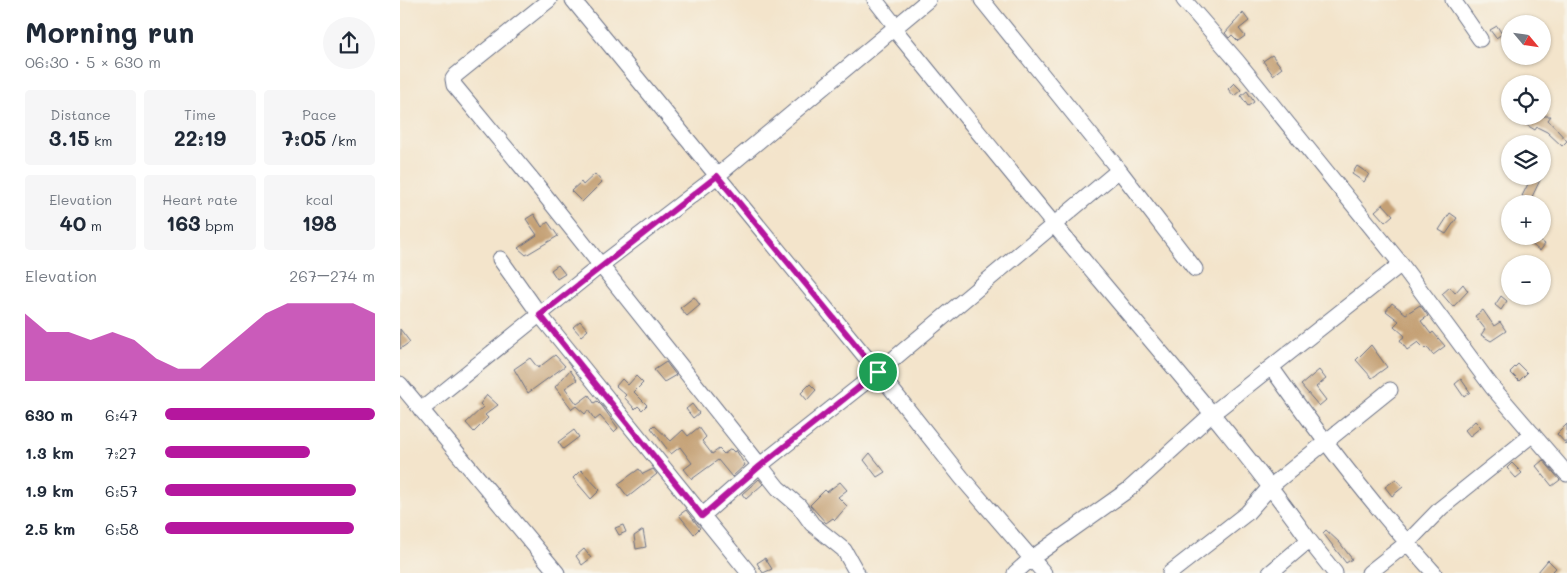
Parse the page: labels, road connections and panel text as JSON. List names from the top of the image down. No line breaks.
{"north":"bottom right","page":{"heading":["Morning run","06:30 · 5 × 630 m"],"map_buttons":["+","−"],"stats":[["Distance","3.15 km"],["Time","22:19"],["Pace","7:05 /km"],["Elevation","40 m"],["Heart rate","163 bpm"],["kcal","198"]],"chart":["Elevation","267–274 m"],"list":[{"name":"630 m","note":"6:47"},{"name":"1.3 km","note":"7:27"},{"name":"1.9 km","note":"6:57"},{"name":"2.5 km","note":"6:58"}]}}
